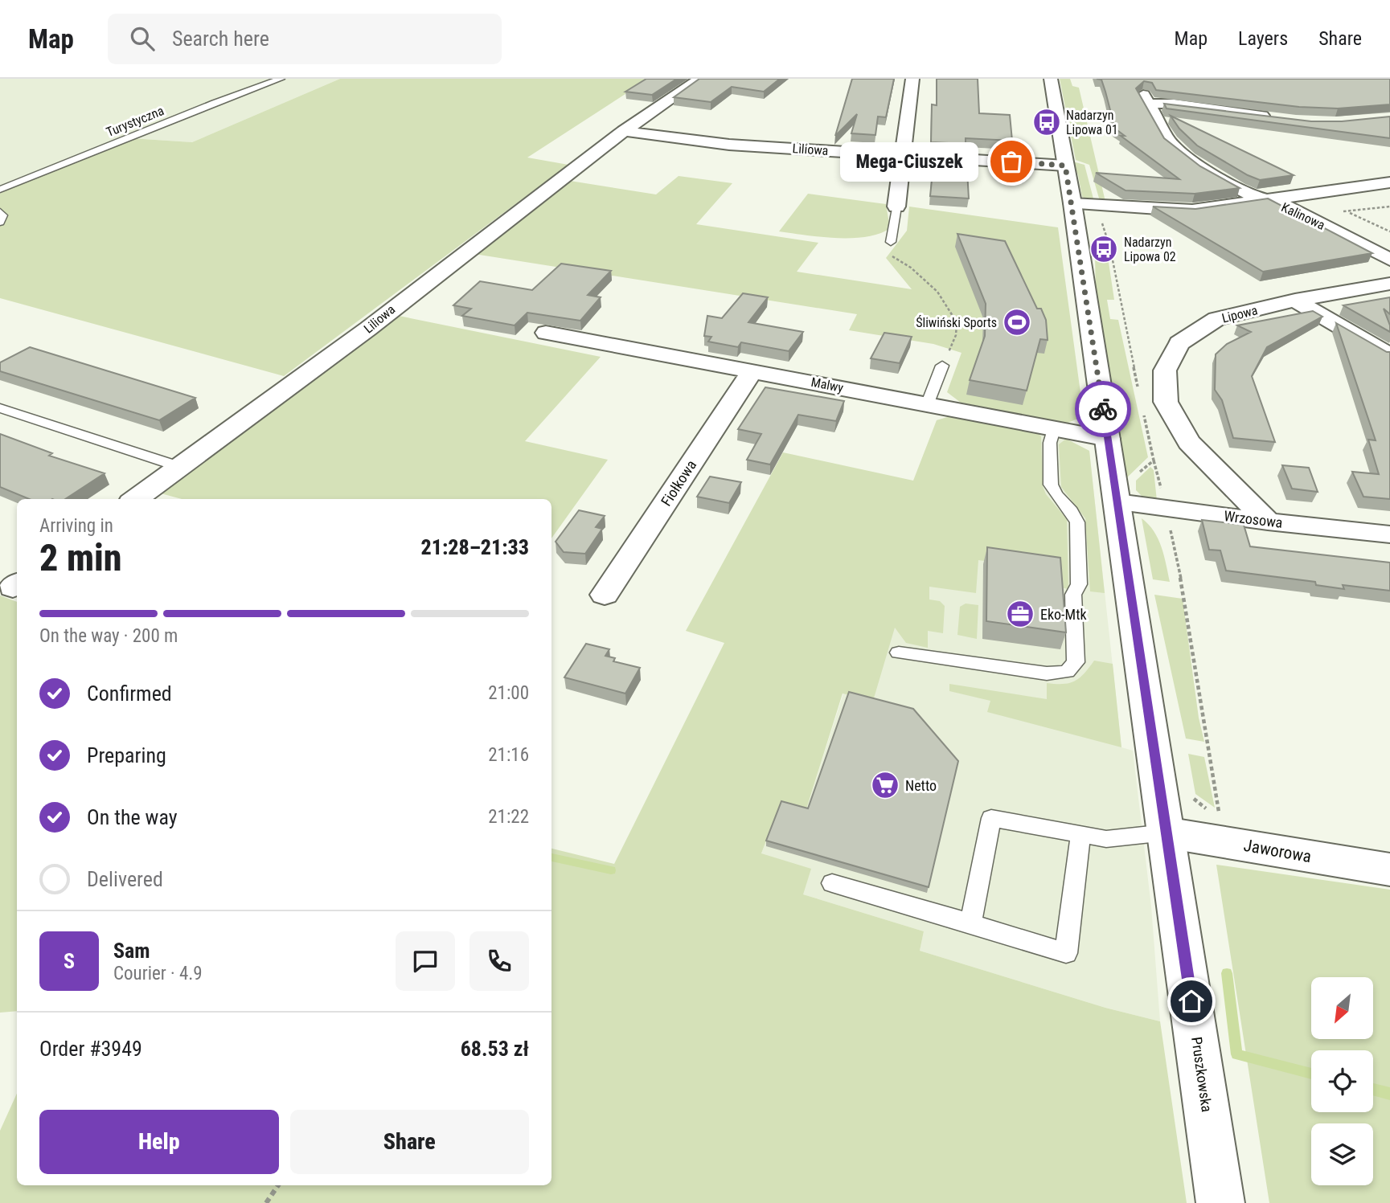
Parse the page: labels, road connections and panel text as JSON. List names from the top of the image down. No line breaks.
{"streets":{"street":["Liliowa","Kalinowa","Lipowa","Malwy","Fiołkowa","Wrzosowa","Jaworowa","Pruszkowska"],"lane":["Turystyczna"]},"crossings":[["Liliowa","Pruszkowska"],["Lipowa","Wrzosowa"],["Malwy","Fiołkowa"],["Malwy","Pruszkowska"],["Wrzosowa","Pruszkowska"],["Jaworowa","Pruszkowska"]],"places":{"bus stop":["Nadarzyn Lipowa 01","Nadarzyn Lipowa 02"],"other":["Mega-Ciuszek"],"sports":["Śliwiński Sports"],"office":["Eko-Mtk"],"supermarket":["Netto"]},"north":"bottom left","page":{"header":"Map","search":"Search here","nav":["Map","Layers","Share"],"bubble":"Mega-Ciuszek","heading":["2 min","Arriving in","21:28–21:33"],"panel":["Sam","Courier · 4.9","Order #3949","68.53 zł"],"bar":"On the way · 200 m","list":[["Confirmed","21:00"],["Preparing","21:16"],["On the way","21:22"],"Delivered"],"round":"S","buttons":["Help","Share"]}}
